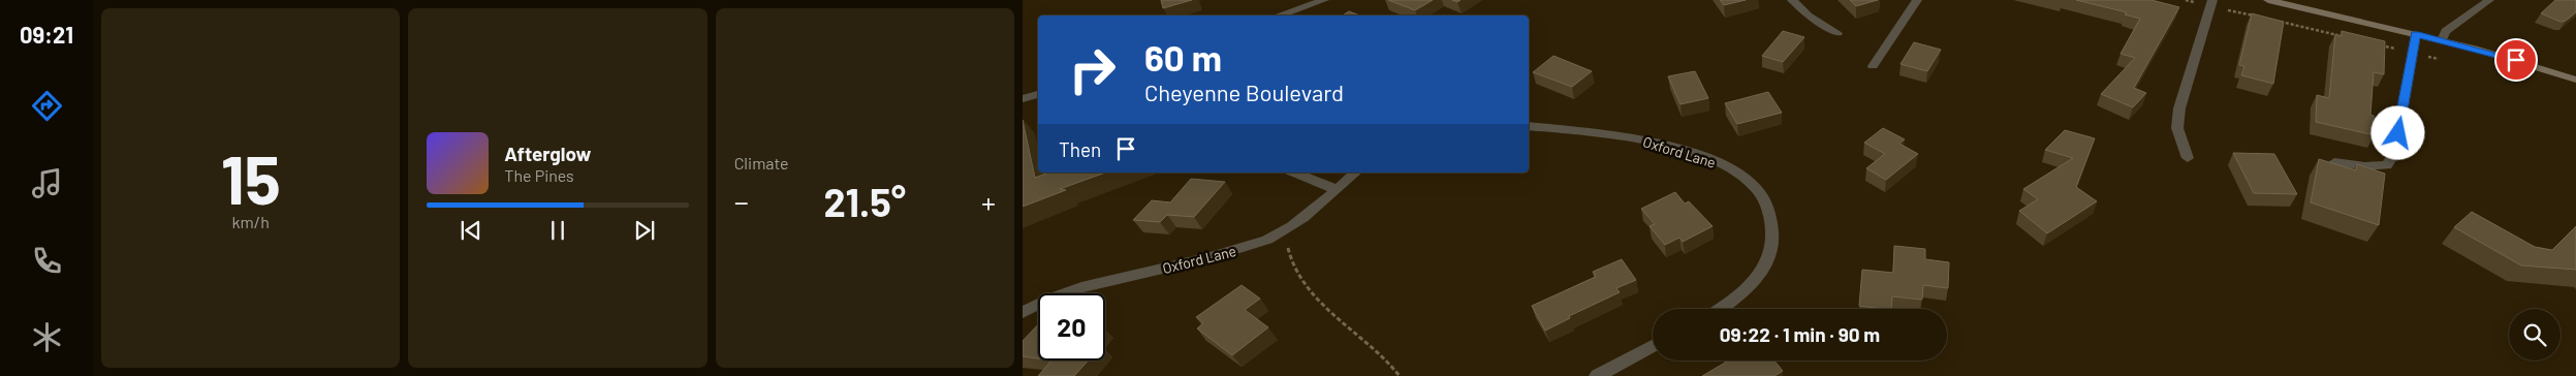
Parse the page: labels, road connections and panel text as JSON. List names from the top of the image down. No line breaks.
{"streets":{"street":["Oxford Lane"]},"page":{"tabs":"09:21","tile":[["15","km/h"],"Climate"],"turn":["60 m","Cheyenne Boulevard"],"then":"Then","song":["Afterglow","The Pines"],"heat":["−","21.5°","+"],"limit":"20","trip":"09:22 · 1 min · 90 m"}}
